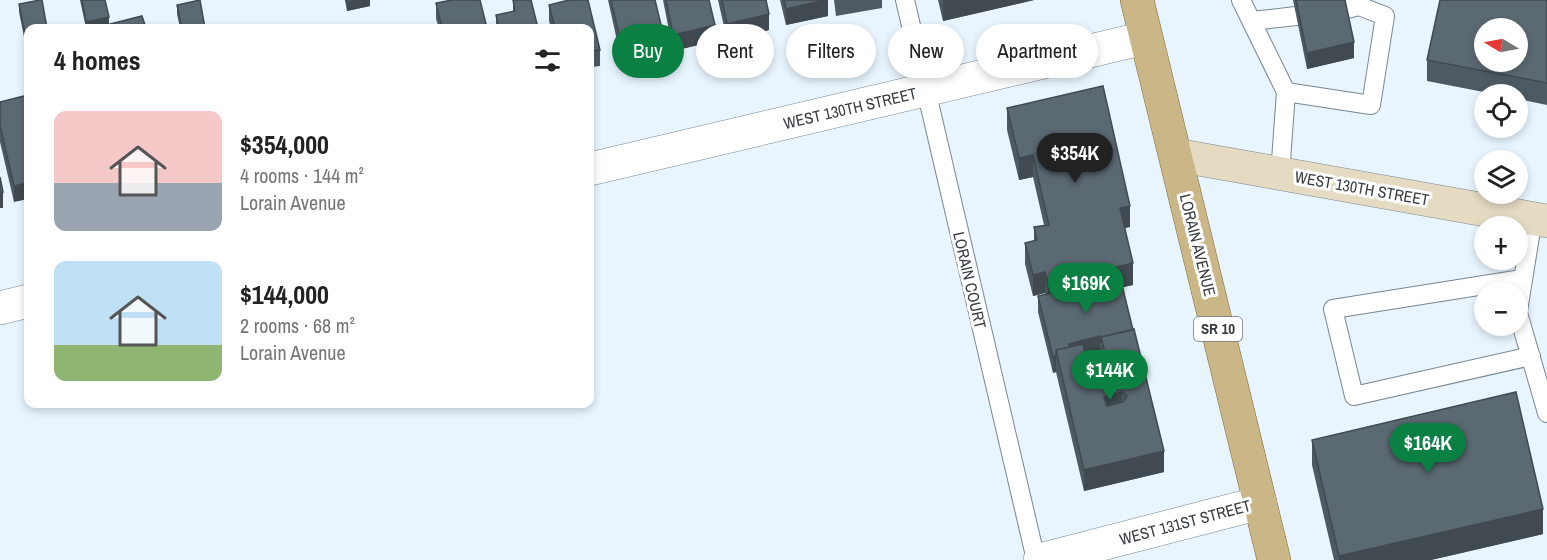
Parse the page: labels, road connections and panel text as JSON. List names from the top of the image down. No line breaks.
{"streets":{"main road":["WEST 130TH STREET","LORAIN AVENUE","SR 10"],"street":["WEST 131ST STREET"],"lane":["LORAIN COURT"]},"crossings":[["WEST 130TH STREET","LORAIN AVENUE"],["WEST 130TH STREET","LORAIN COURT"],["LORAIN AVENUE","WEST 131ST STREET"]],"north":"left","page":{"map_buttons":["+","−"],"chip":["Buy","Rent","Filters","New","Apartment"],"heading":"4 homes","list":[{"name":"$354,000","note":"4 rooms · 144 m² · Lorain Avenue"},{"name":"$144,000","note":"2 rooms · 68 m² · Lorain Avenue"}],"price":["$354K","$169K","$144K","$164K"]}}
